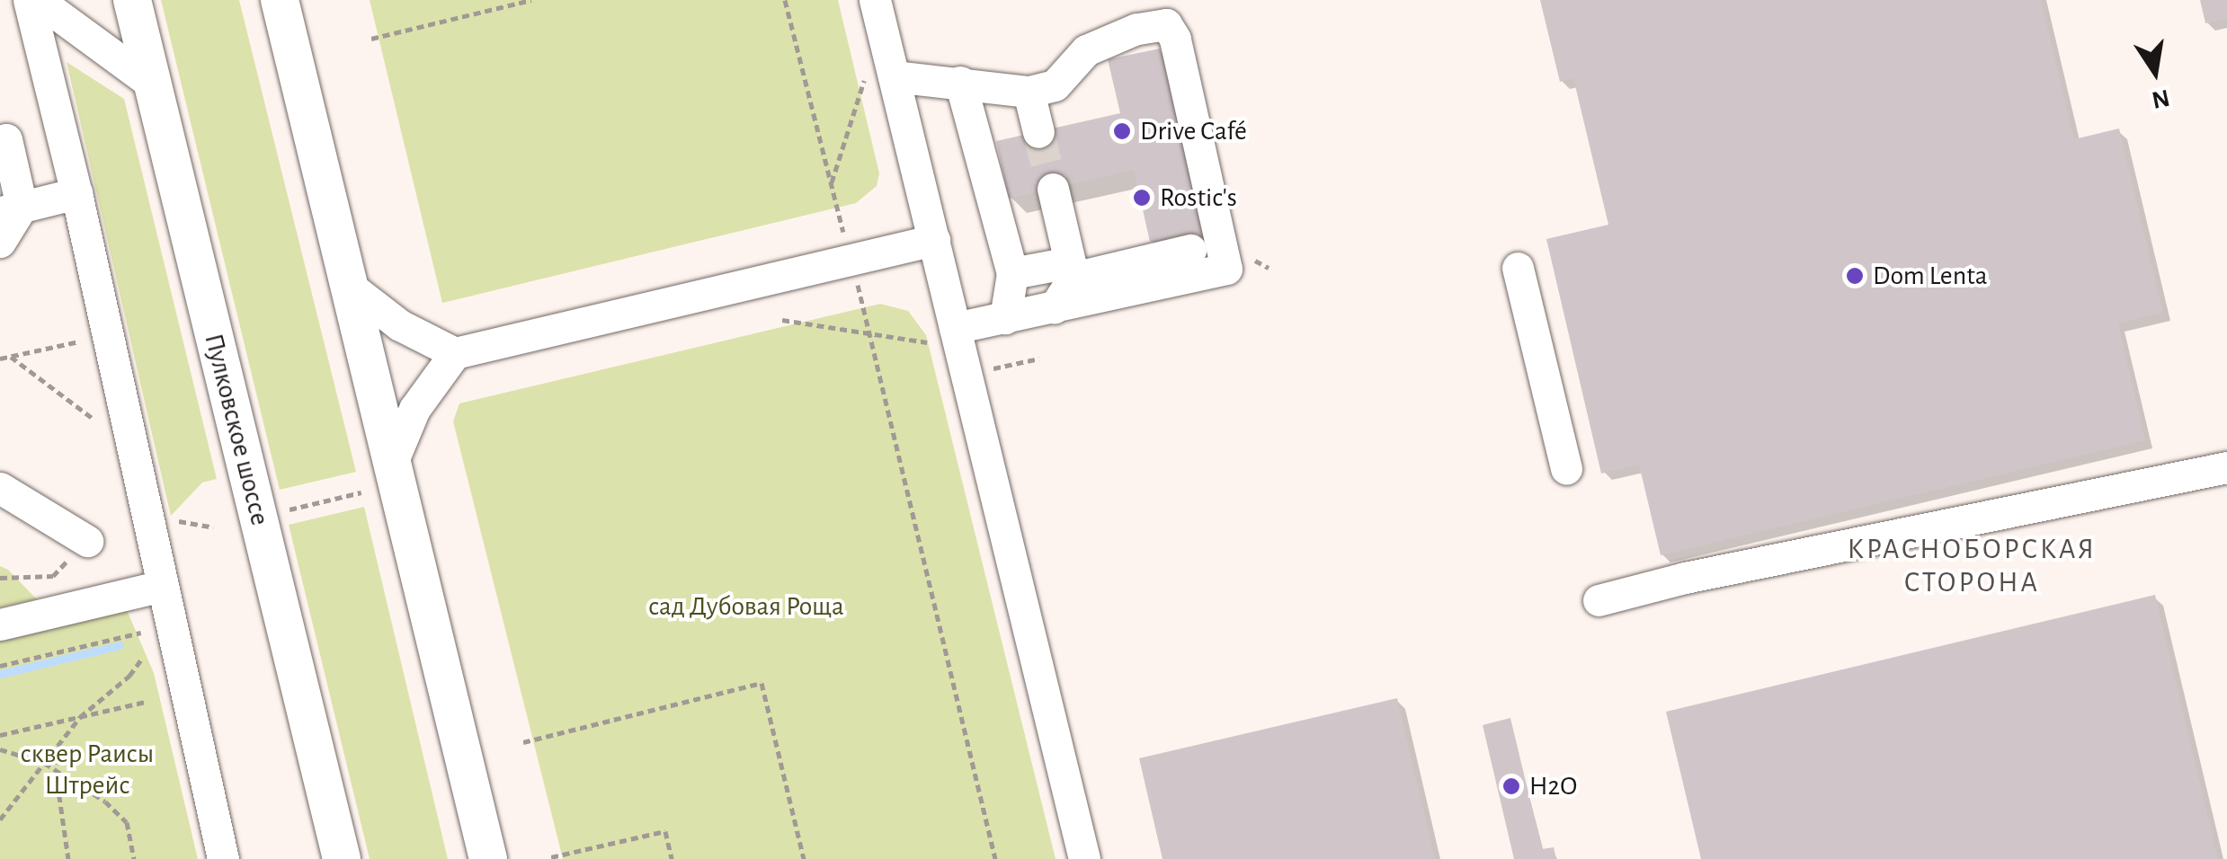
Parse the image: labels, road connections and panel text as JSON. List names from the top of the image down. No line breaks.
{"streets":{"main road":["Пулковское шоссе"]},"districts":["КРАСНОБОРСКАЯ СТОРОНА"],"parks":["сад Дубовая Роща","сквер Раисы Штрейс"],"places":["Drive Café","Rostic's","Dom Lenta","H2O"],"north":"bottom"}
